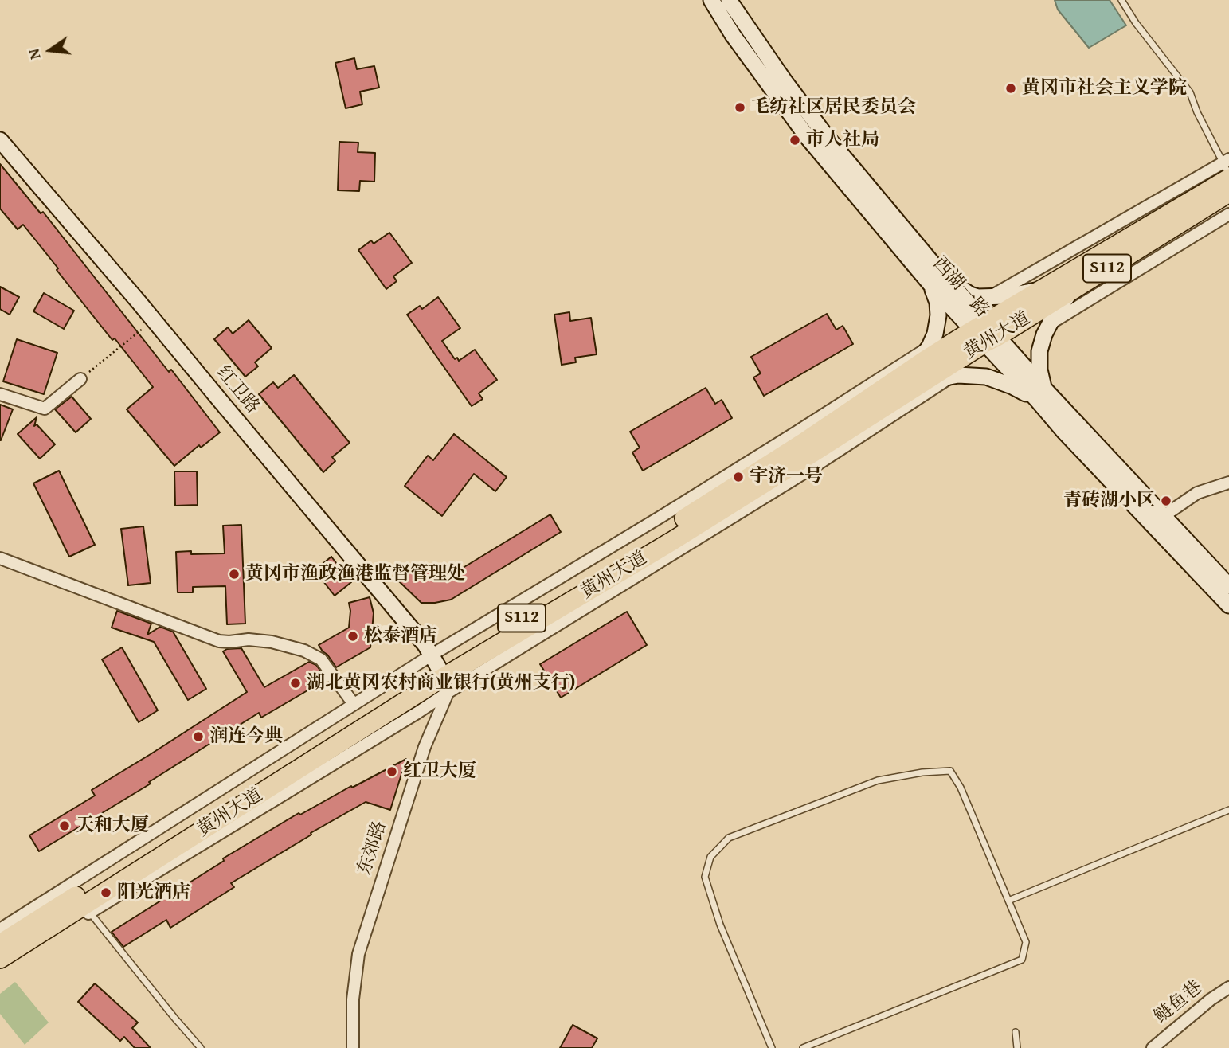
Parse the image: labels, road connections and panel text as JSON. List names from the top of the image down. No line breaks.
{"streets":{"main road":["S112","西湖一路","黄州大道","红卫路"],"street":["东郊路","鲢鱼巷"]},"crossings":[["西湖一路","黄州大道"],["黄州大道","红卫路"],["黄州大道","东郊路"]],"places":["黄冈市社会主义学院","毛纺社区居民委员会","市人社局","宇济一号","青砖湖小区","黄冈市渔政渔港监督管理处","松泰酒店","湖北黄冈农村商业银行(黄州支行)","润连今典","红卫大厦","天和大厦","阳光酒店"],"north":"left"}
